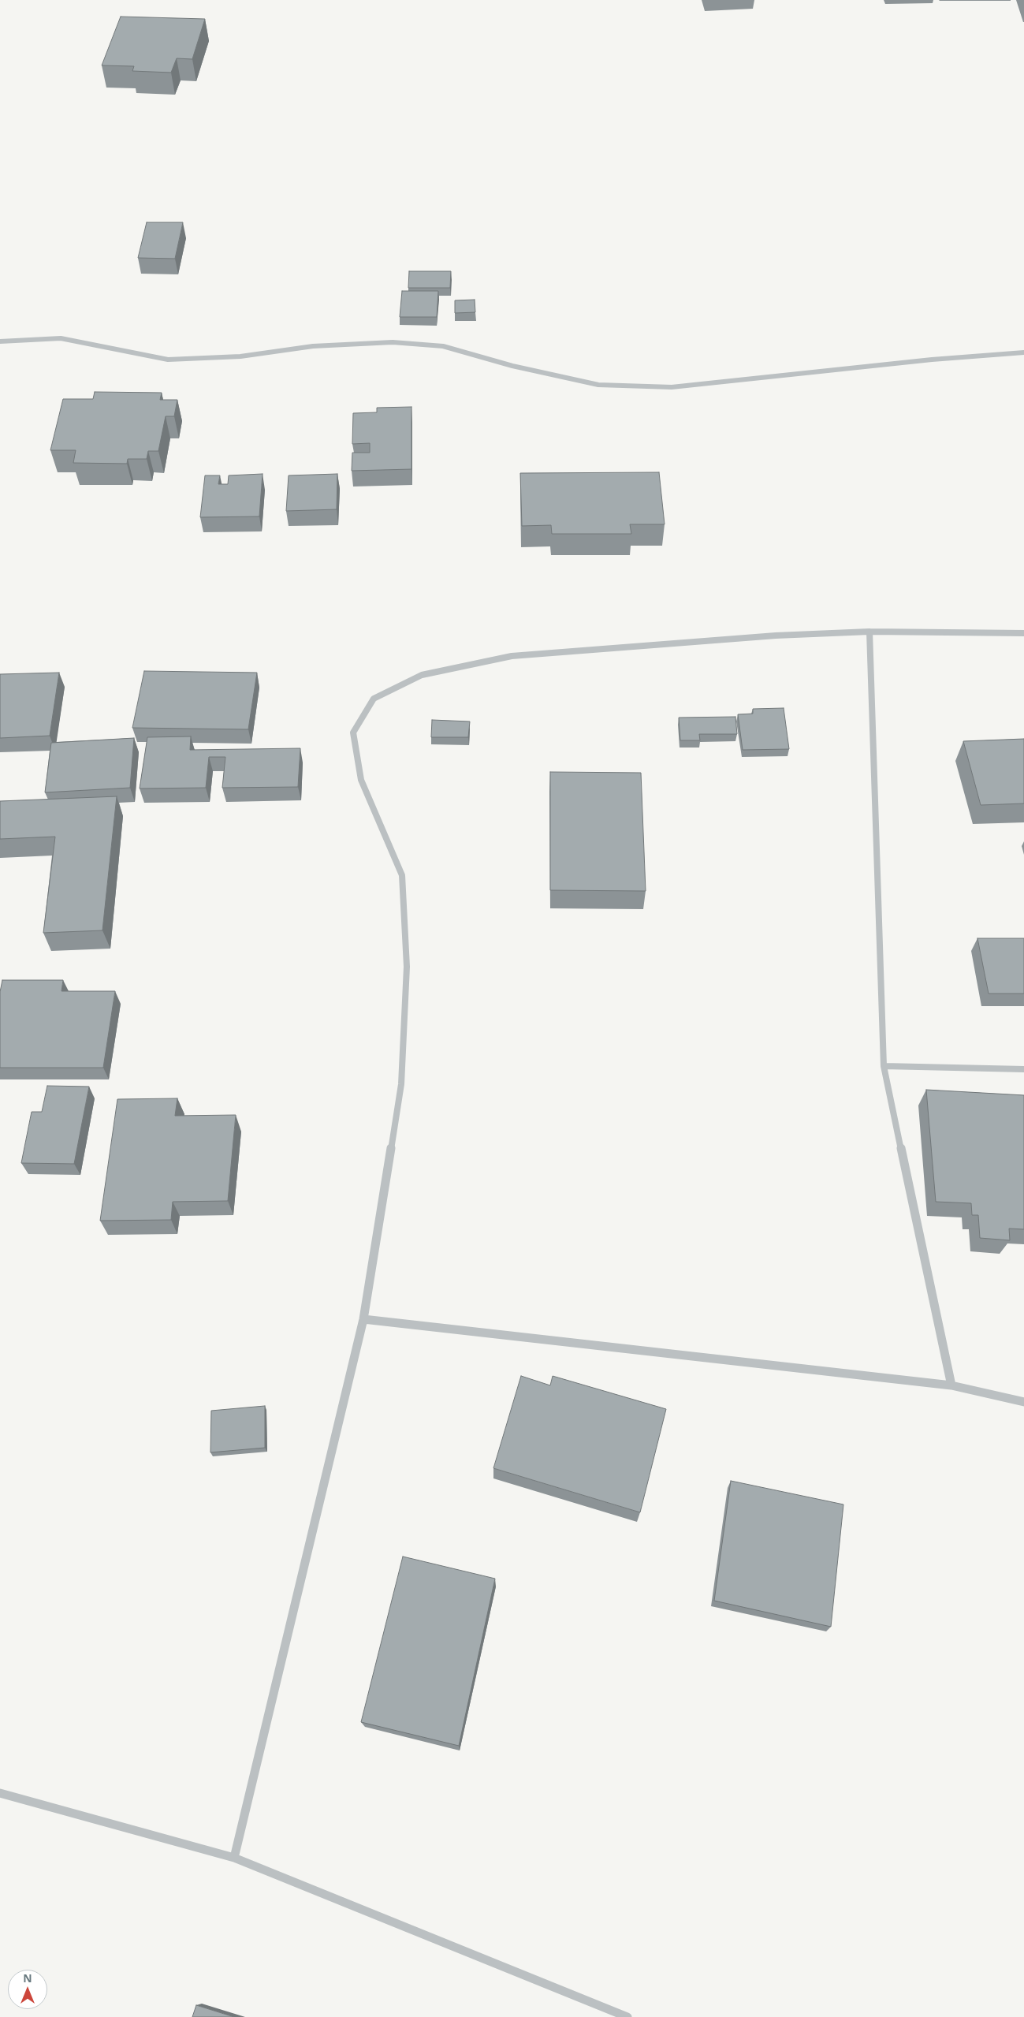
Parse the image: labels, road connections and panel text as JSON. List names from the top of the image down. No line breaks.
{"north":"top"}
